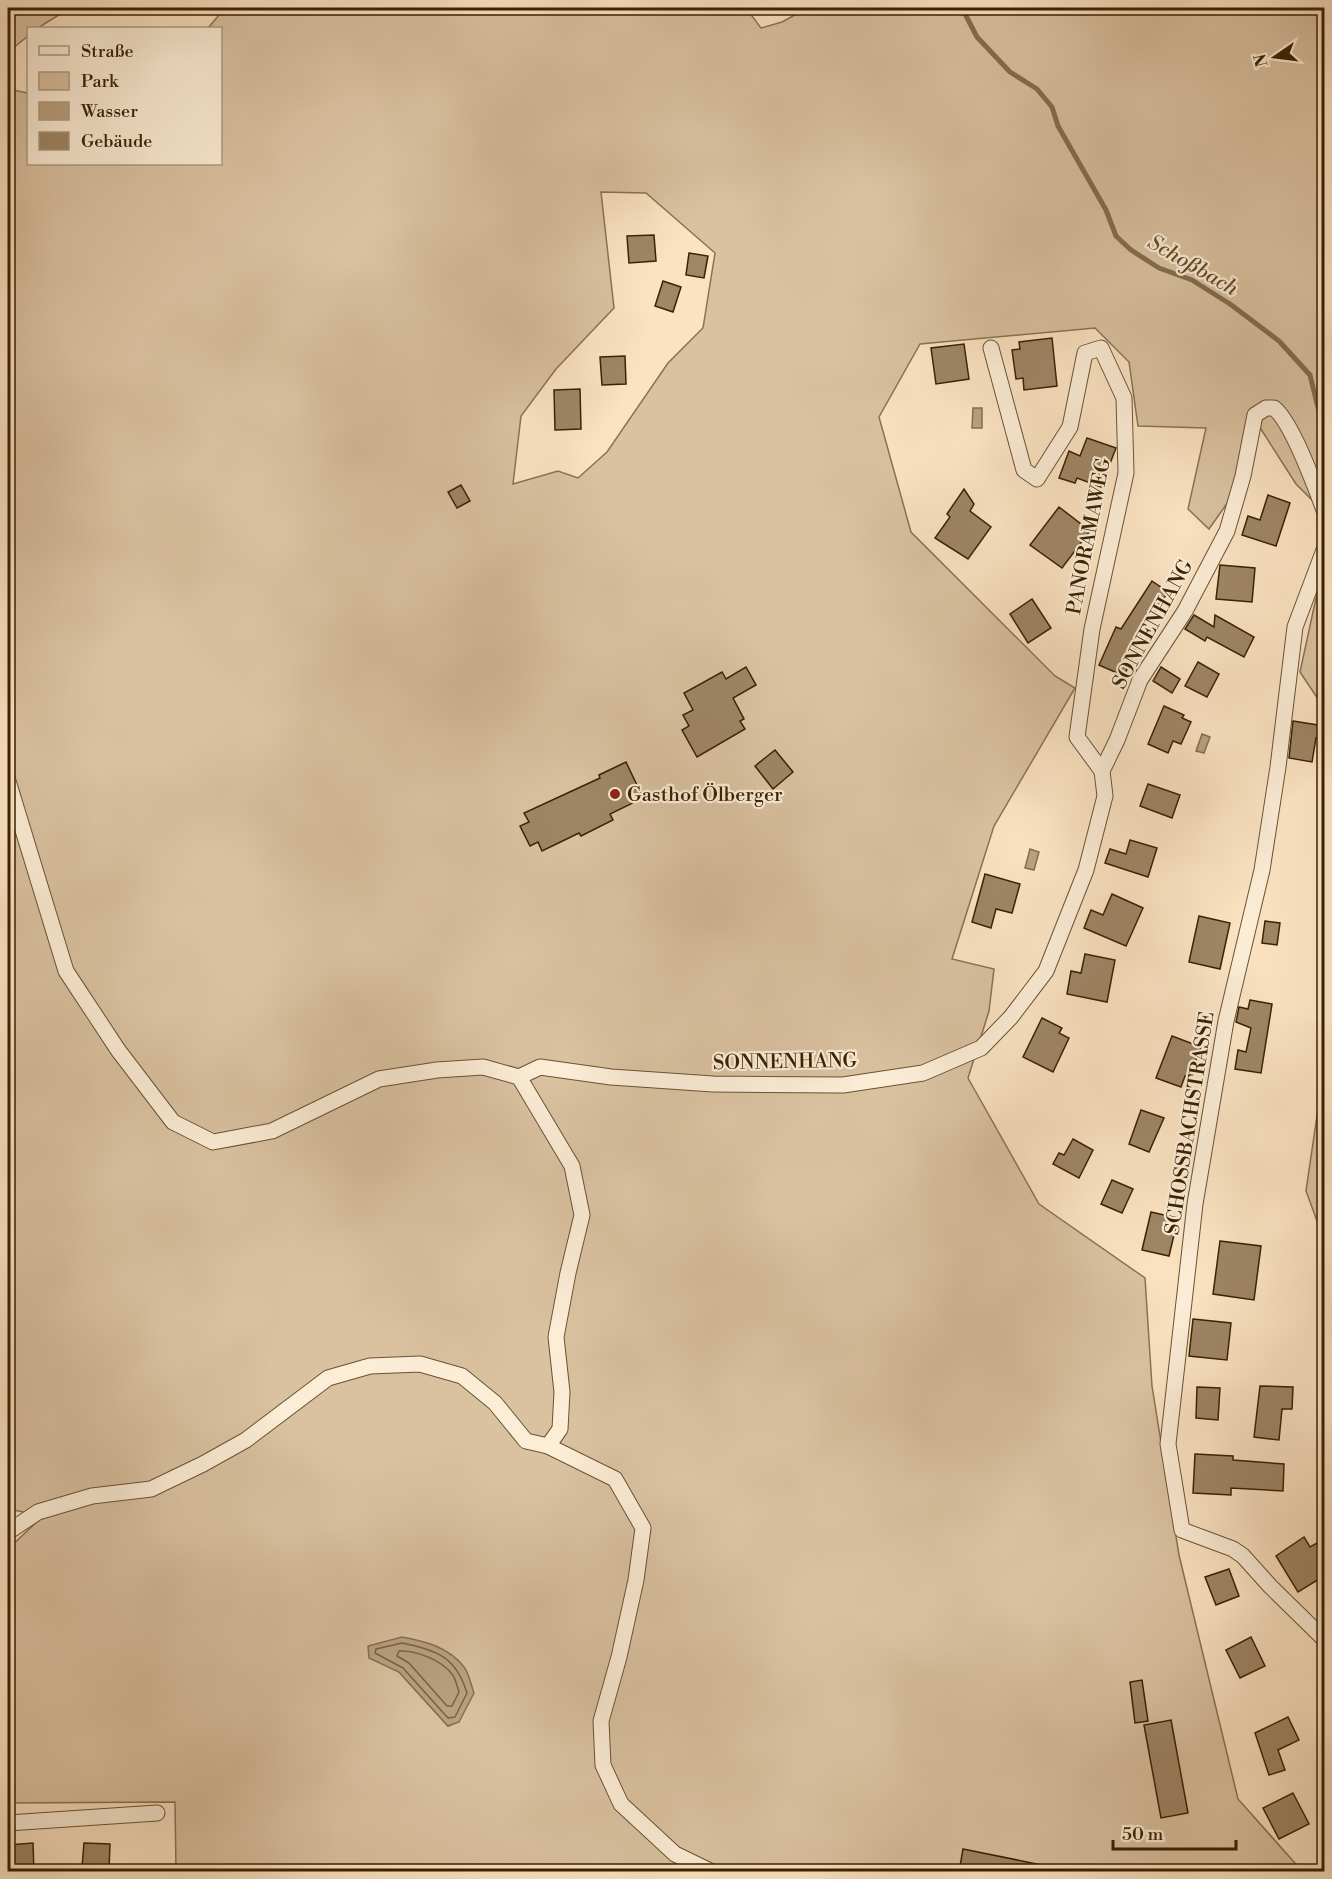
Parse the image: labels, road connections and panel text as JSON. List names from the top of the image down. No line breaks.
{"streets":{"street":["PANORAMAWEG","SONNENHANG","SCHOSSBACHSTRASSE"]},"crossings":[["PANORAMAWEG","SONNENHANG"]],"water":["Schoßbach"],"places":["Gasthof Ölberger"],"legend":["Straße","Park","Wasser","Gebäude"],"scale_bar":"50 m","north":"left"}
